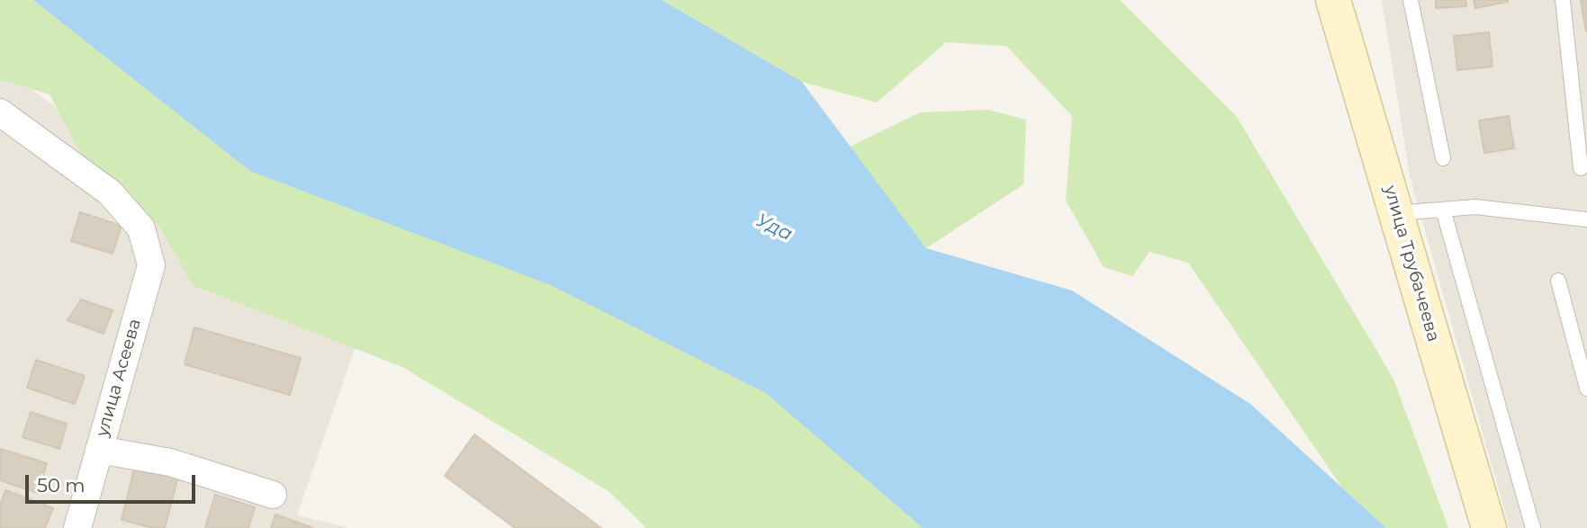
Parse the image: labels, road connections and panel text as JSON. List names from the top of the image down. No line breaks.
{"streets":{"main road":["улица Трубачеева"],"street":["улица Асеева"]},"water":["Уда"],"scale_bar":"50 m"}
